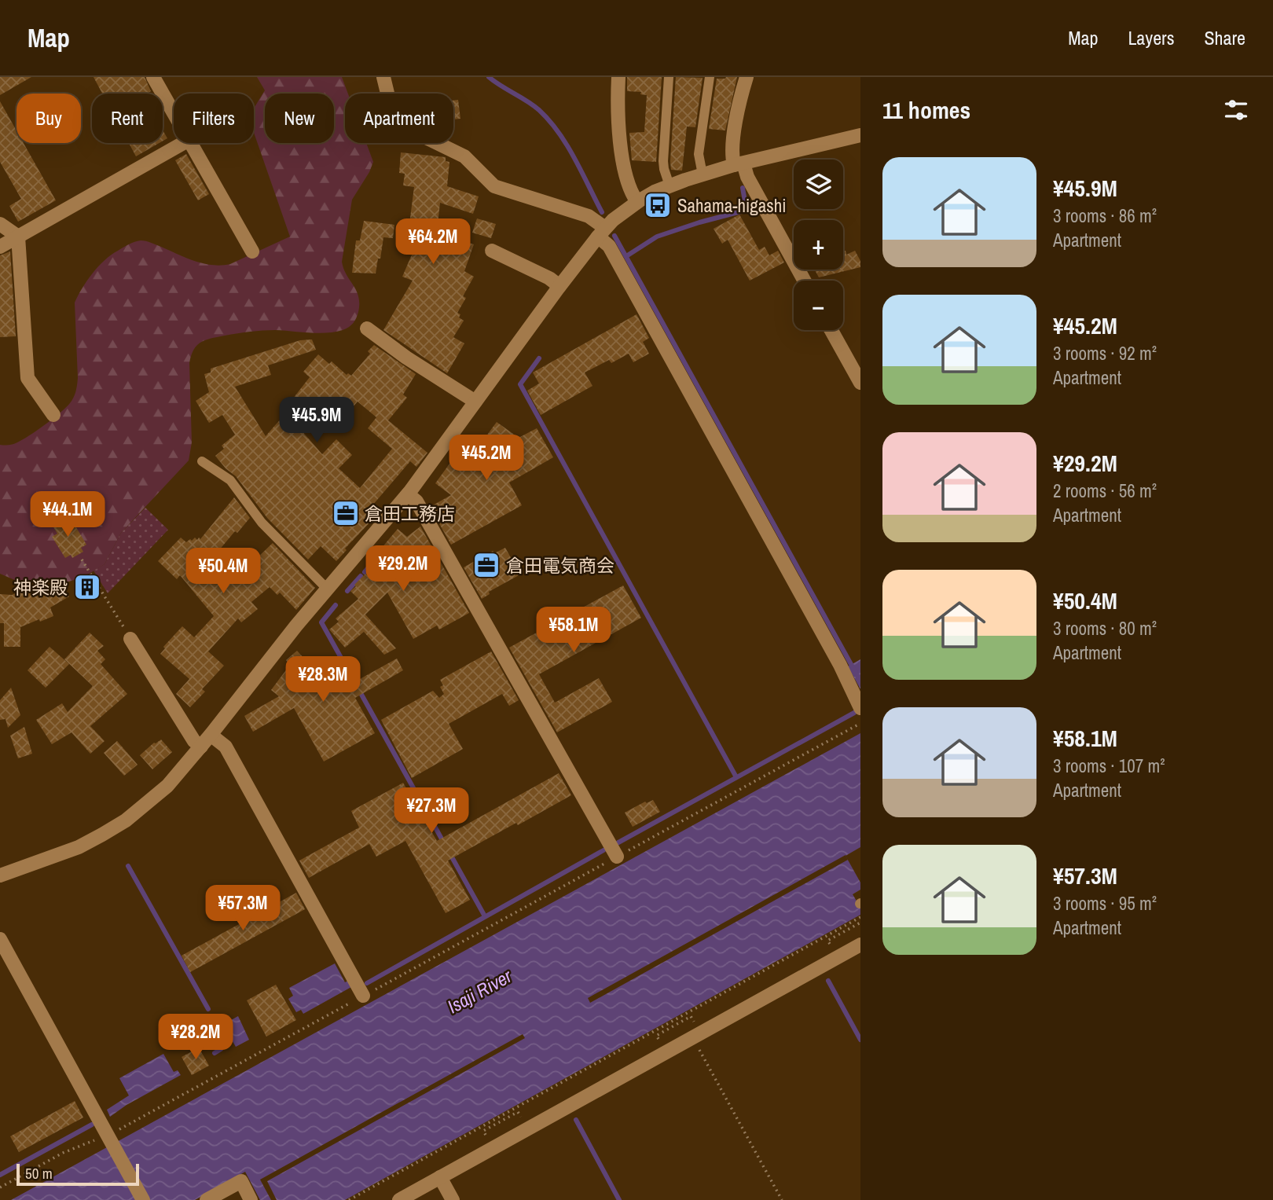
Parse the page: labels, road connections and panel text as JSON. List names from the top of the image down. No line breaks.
{"water":["Isaji River"],"places":{"bus stop":["Sahama-higashi"],"office":["倉田工務店","倉田電気商会"],"building":["神楽殿"]},"scale_bar":"50 m","page":{"header":"Map","nav":["Map","Layers","Share"],"heading":"11 homes","chip":["Buy","Rent","Filters","New","Apartment"],"list":[{"name":"¥45.9M","note":"3 rooms · 86 m² · Apartment"},{"name":"¥45.2M","note":"3 rooms · 92 m² · Apartment"},{"name":"¥29.2M","note":"2 rooms · 56 m² · Apartment"},{"name":"¥50.4M","note":"3 rooms · 80 m² · Apartment"},{"name":"¥58.1M","note":"3 rooms · 107 m² · Apartment"},{"name":"¥57.3M","note":"3 rooms · 95 m² · Apartment"}],"map_buttons":["+","−"],"price":["¥64.2M","¥45.9M","¥45.2M","¥44.1M","¥29.2M","¥50.4M","¥58.1M","¥28.3M","¥27.3M","¥57.3M","¥28.2M"],"scale":"50 m"}}
